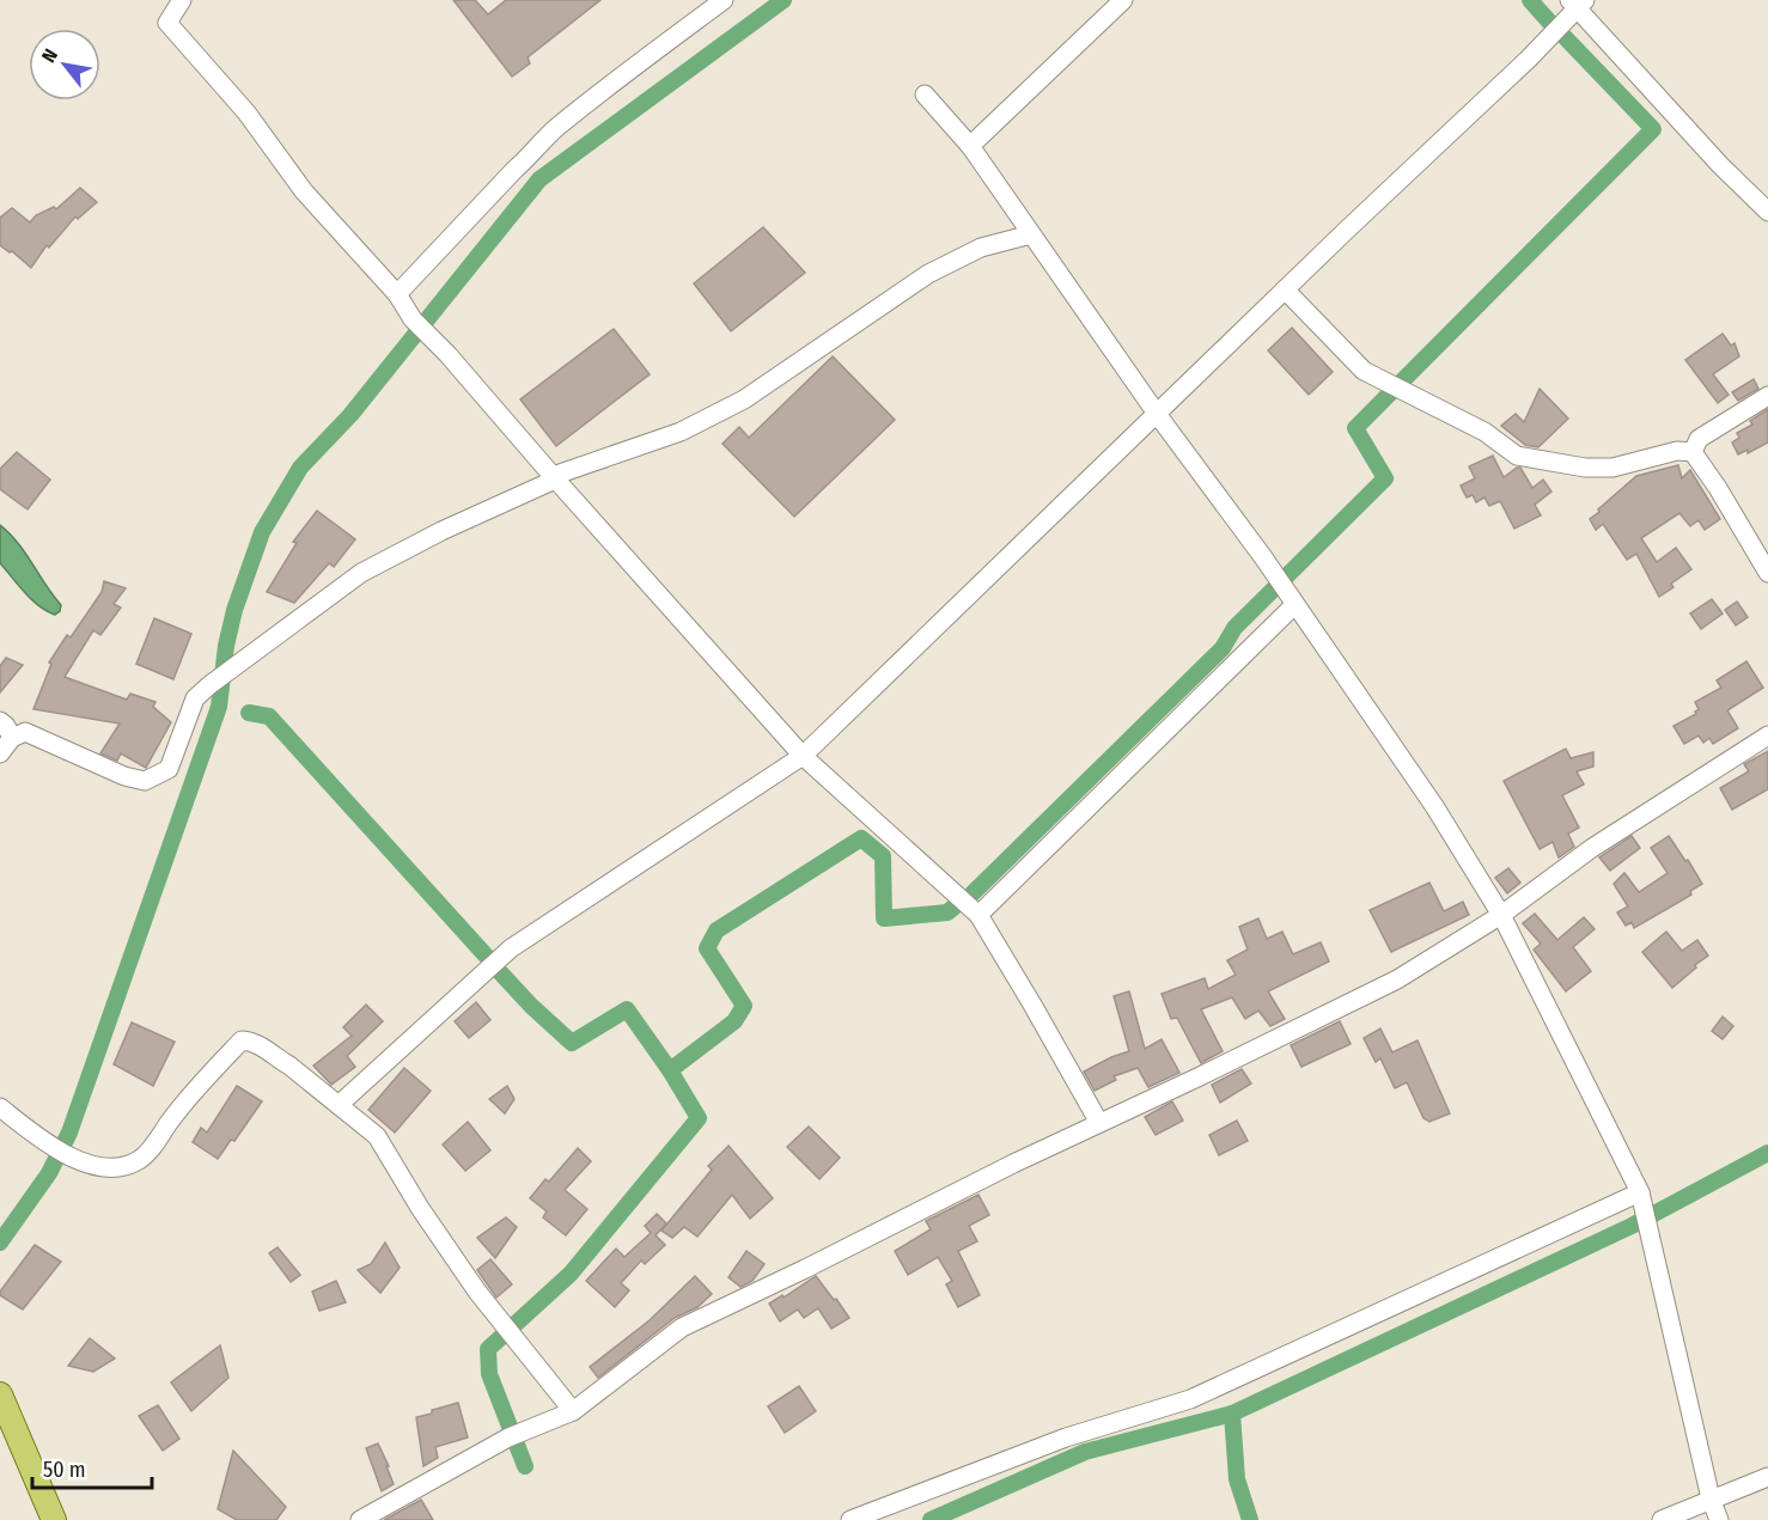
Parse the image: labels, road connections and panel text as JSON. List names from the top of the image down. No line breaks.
{"scale_bar":"50 m","north":"top left"}
